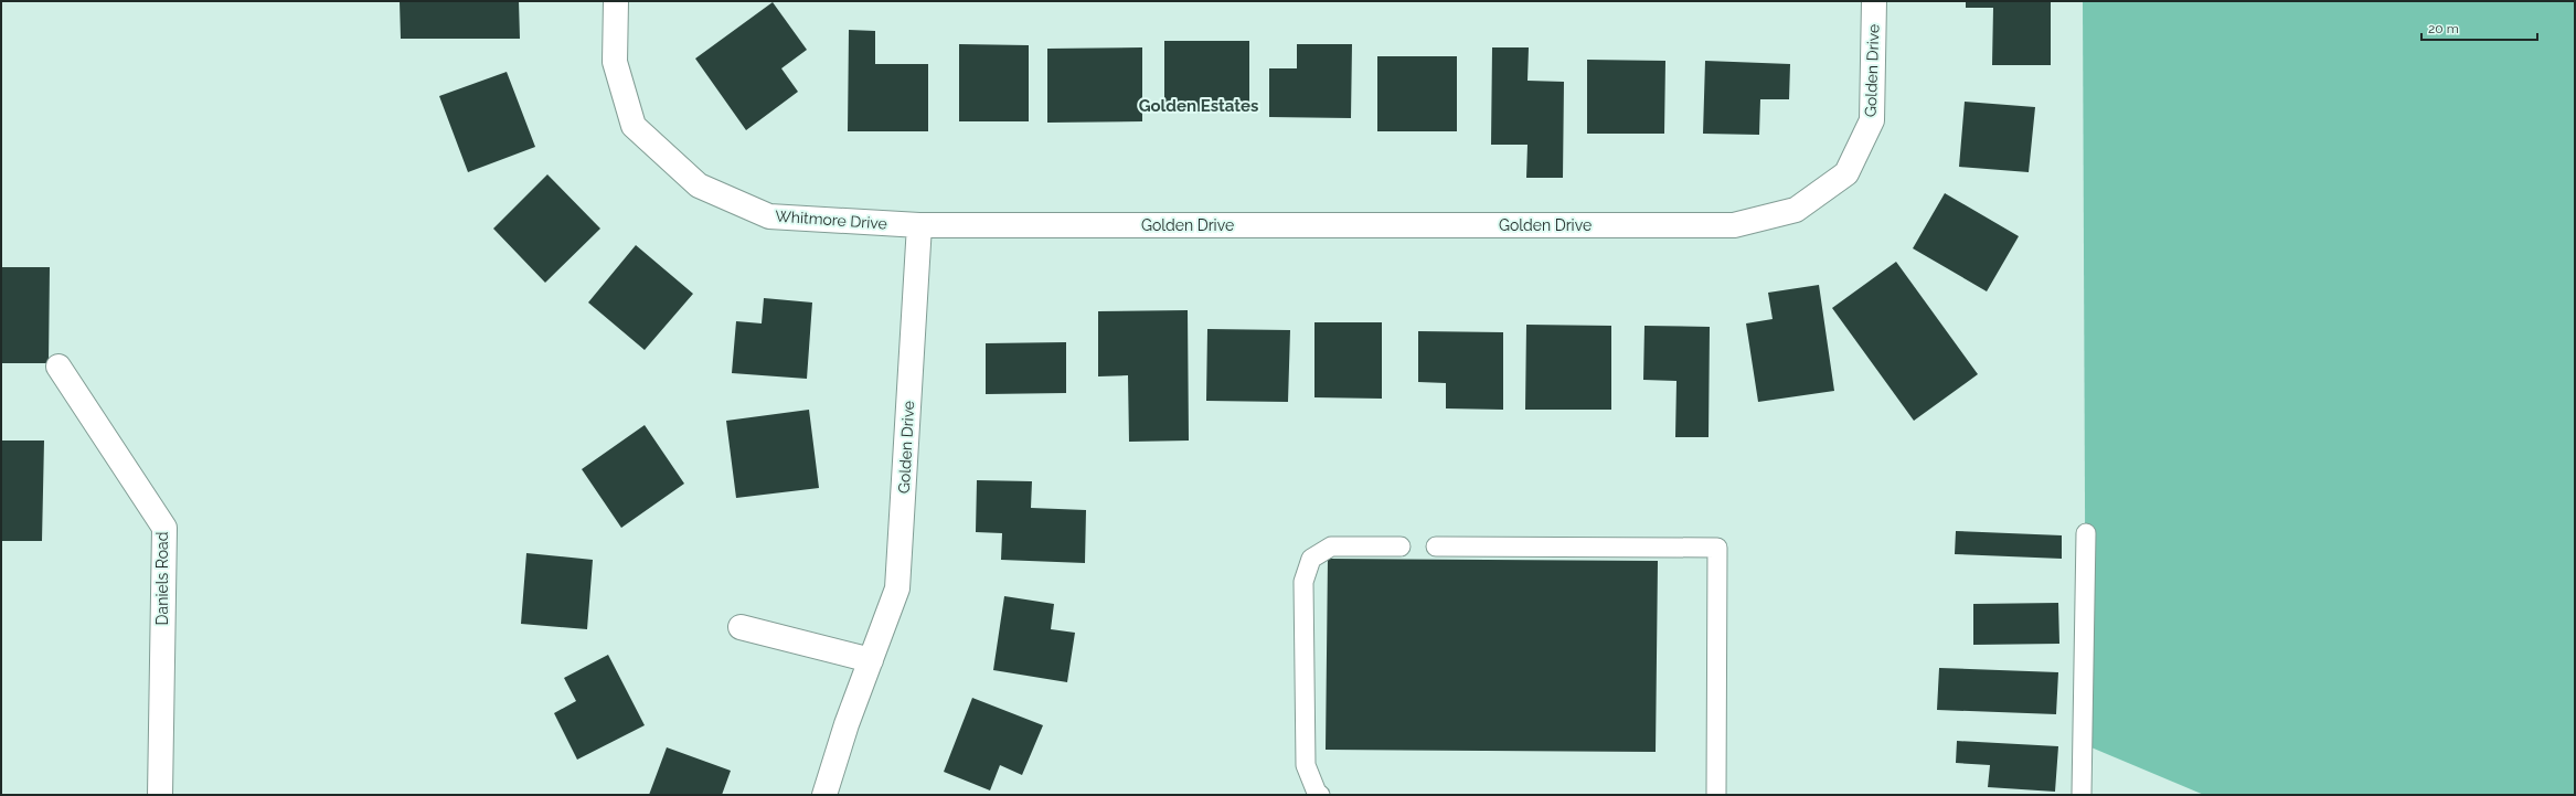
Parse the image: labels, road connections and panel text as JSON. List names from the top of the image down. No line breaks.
{"streets":{"street":["Golden Drive","Whitmore Drive","Daniels Road"]},"crossings":[["Golden Drive","Whitmore Drive"]],"districts":["Golden Estates"],"scale_bar":"20 m"}
